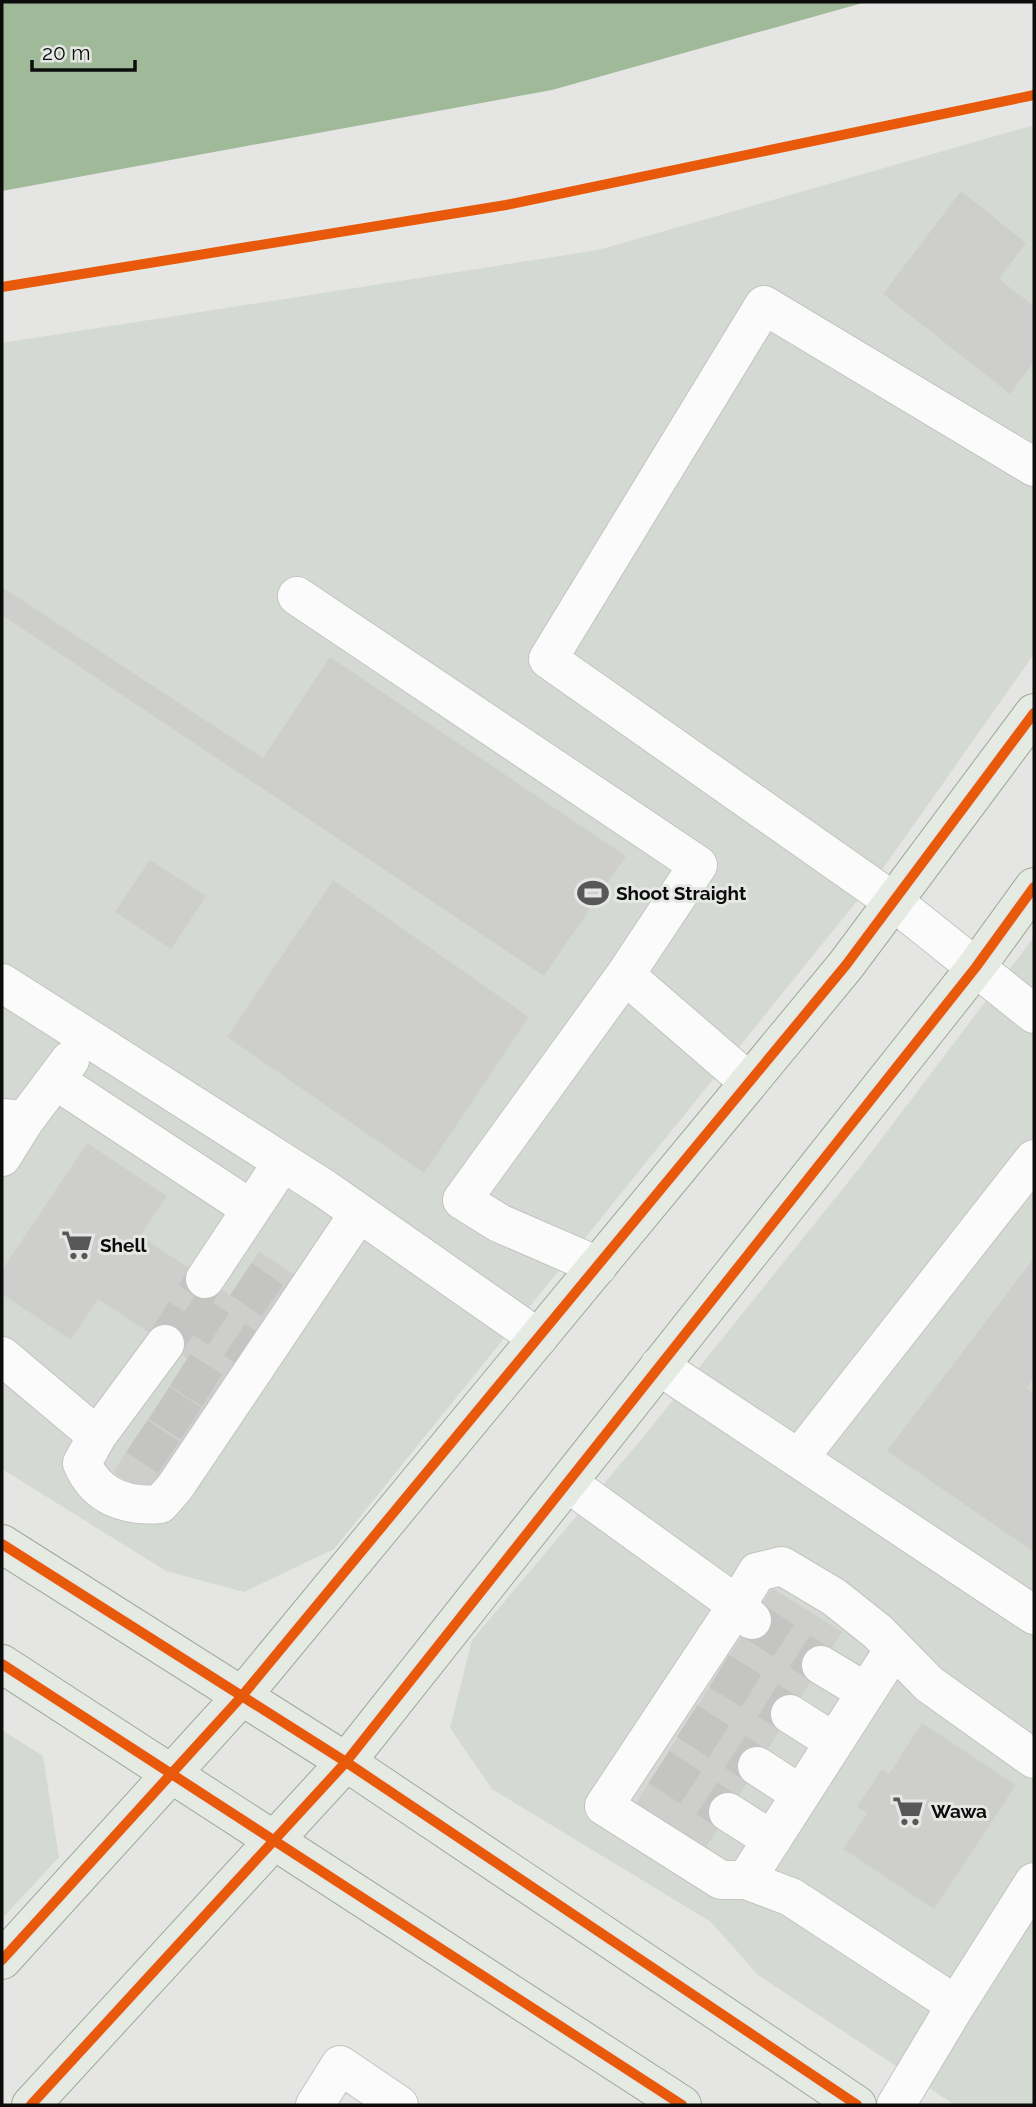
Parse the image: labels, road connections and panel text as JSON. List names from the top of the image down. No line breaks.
{"places":{"sports":["Shoot Straight"],"supermarket":["Shell","Wawa"]},"scale_bar":"20 m"}
